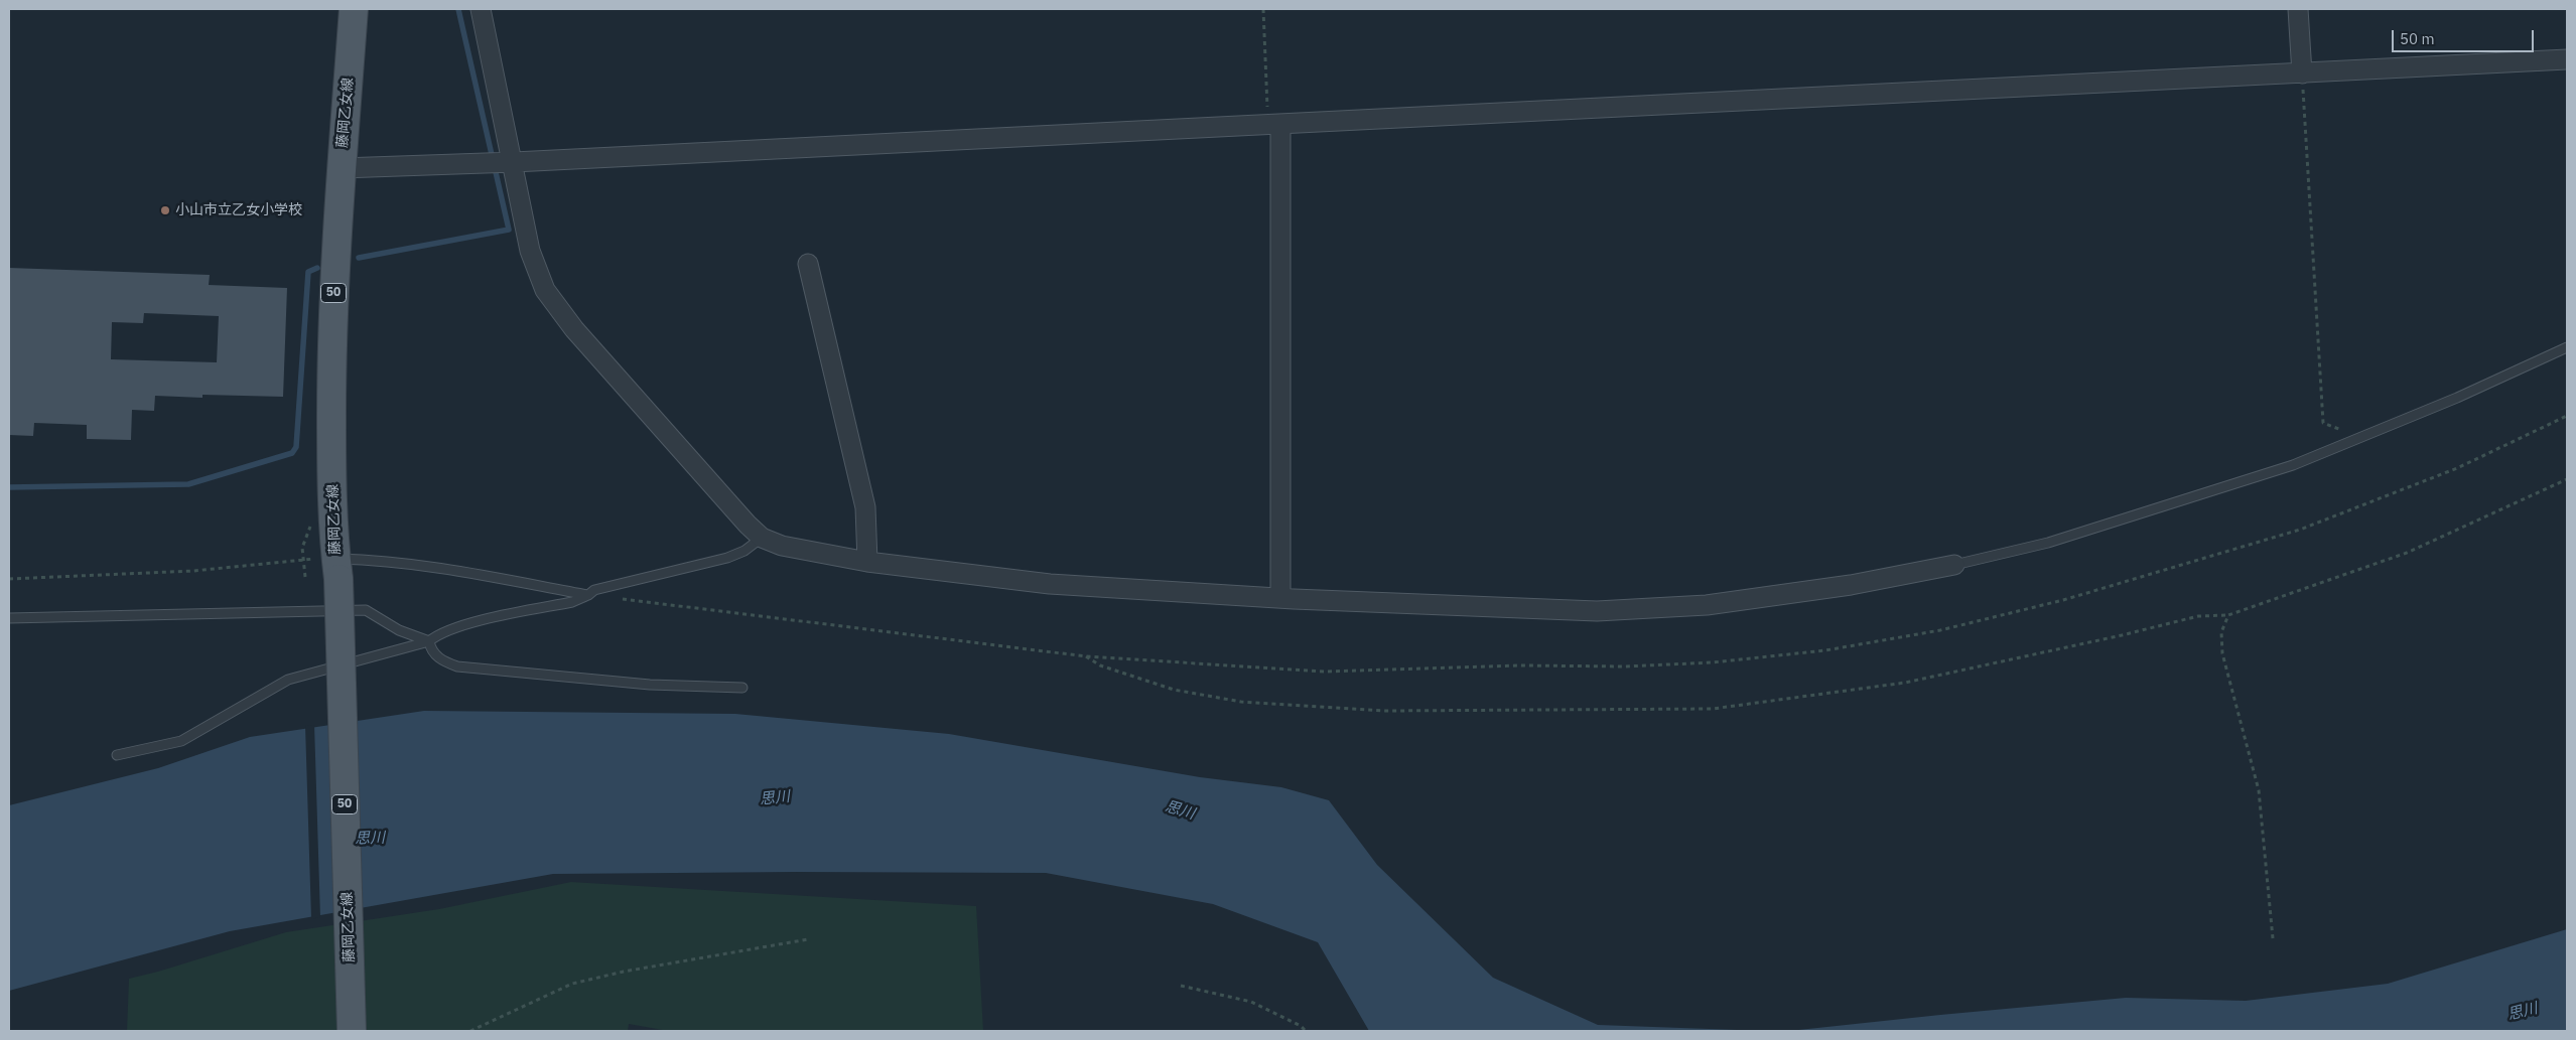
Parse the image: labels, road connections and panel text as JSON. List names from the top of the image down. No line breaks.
{"streets":{"main road":["藤岡乙女線","50"]},"water":["思川"],"places":["小山市立乙女小学校"],"scale_bar":"50 m"}
